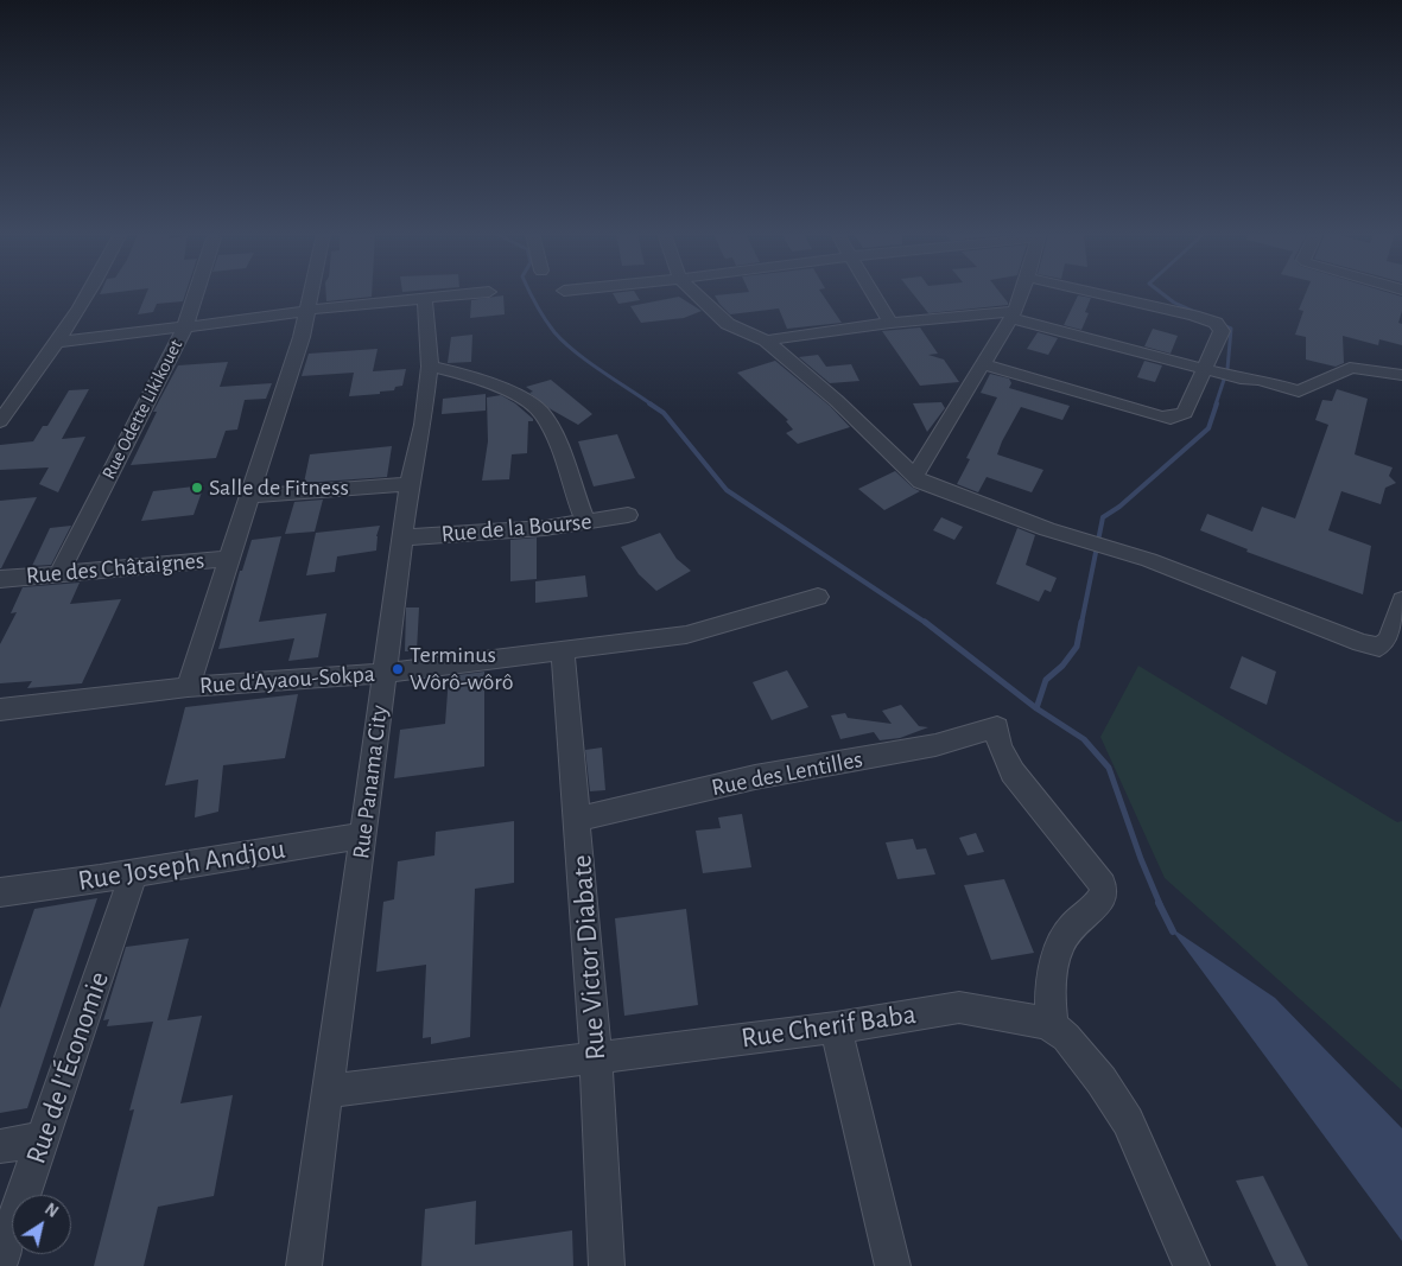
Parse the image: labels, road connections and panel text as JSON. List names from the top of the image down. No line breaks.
{"streets":{"street":["Rue Odette Likikouet","Rue de la Bourse","Rue des Châtaignes","Rue d'Ayaou-Sokpa","Rue des Lentilles","Rue Panama City","Rue Joseph Andjou","Rue Victor Diabate","Rue Cherif Baba","Rue de l'Économie"]},"crossings":[["Rue Odette Likikouet","Rue des Châtaignes"],["Rue de la Bourse","Rue Panama City"],["Rue d'Ayaou-Sokpa","Rue Panama City"],["Rue d'Ayaou-Sokpa","Rue Victor Diabate"],["Rue des Lentilles","Rue Victor Diabate"],["Rue des Lentilles","Rue Cherif Baba"],["Rue Panama City","Rue Joseph Andjou"],["Rue Panama City","Rue Cherif Baba"],["Rue Joseph Andjou","Rue de l'Économie"],["Rue Victor Diabate","Rue Cherif Baba"]],"places":["Salle de Fitness","Terminus Wôrô-wôrô"],"north":"top right"}
